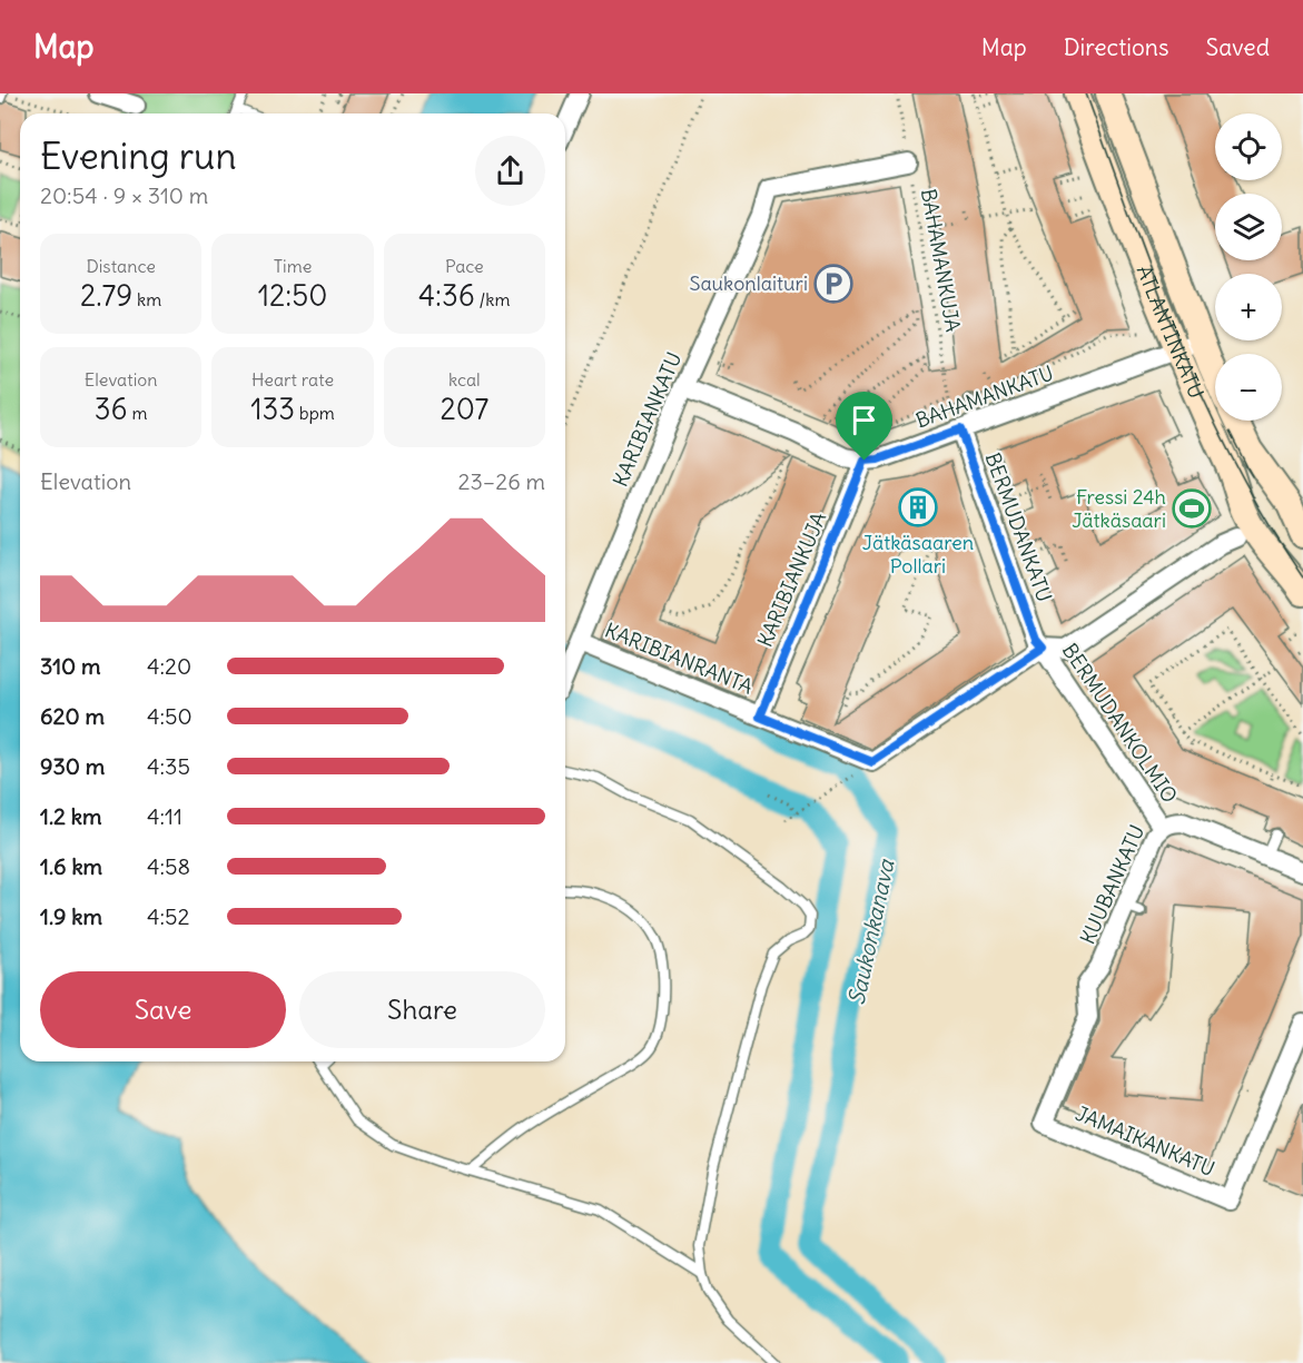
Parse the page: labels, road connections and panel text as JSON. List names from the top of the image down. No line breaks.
{"streets":{"street":["ATLANTINKATU","BAHAMANKATU","KARIBIANKATU","BERMUDANKATU","KARIBIANKUJA","KARIBIANRANTA","BERMUDANKOLMIO","KUUBANKATU","JAMAIKANKATU"],"path":["BAHAMANKUJA"]},"crossings":[["BAHAMANKUJA","BAHAMANKATU"],["BAHAMANKUJA","KARIBIANKATU"],["BAHAMANKUJA","BERMUDANKATU"],["ATLANTINKATU","BAHAMANKATU"],["BAHAMANKATU","KARIBIANKATU"],["BAHAMANKATU","BERMUDANKATU"],["BAHAMANKATU","KARIBIANKUJA"],["KARIBIANKATU","KARIBIANRANTA"],["BERMUDANKATU","BERMUDANKOLMIO"],["KARIBIANKUJA","KARIBIANRANTA"],["KARIBIANRANTA","BERMUDANKOLMIO"],["BERMUDANKOLMIO","KUUBANKATU"],["KUUBANKATU","JAMAIKANKATU"]],"water":["Saukonkanava"],"places":{"parking":["Saukonlaituri"],"building":["Jätkäsaaren Pollari"],"sports":["Fressi 24h Jätkäsaari"]},"page":{"header":"Map","nav":["Map","Directions","Saved"],"map_buttons":["+","−"],"heading":["Evening run","20:54 · 9 × 310 m"],"stats":[["Distance","2.79 km"],["Time","12:50"],["Pace","4:36 /km"],["Elevation","36 m"],["Heart rate","133 bpm"],["kcal","207"]],"chart":["Elevation","23–26 m"],"list":[{"name":"310 m","note":"4:20"},{"name":"620 m","note":"4:50"},{"name":"930 m","note":"4:35"},{"name":"1.2 km","note":"4:11"},{"name":"1.6 km","note":"4:58"},{"name":"1.9 km","note":"4:52"}],"buttons":["Save","Share"]}}
